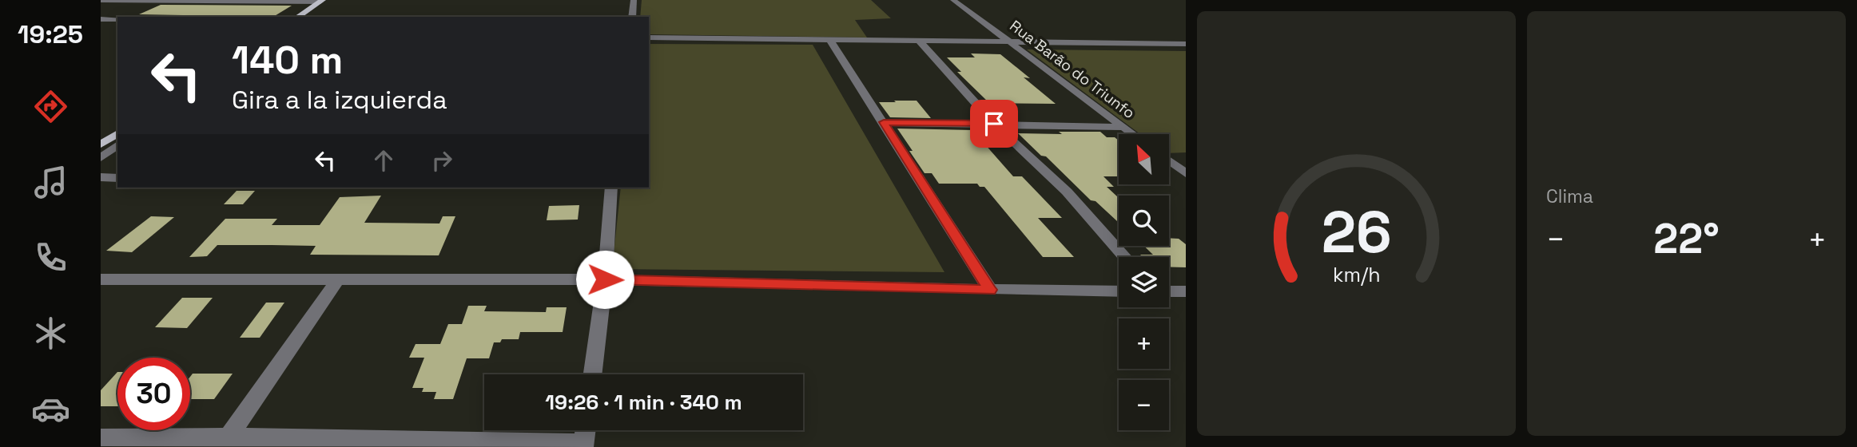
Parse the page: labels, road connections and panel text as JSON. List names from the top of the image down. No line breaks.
{"streets":{"street":["Rua Barão do Triunfo"]},"north":"top left","page":{"tabs":"19:25","tile":"Clima","turn":["140 m","Gira a la izquierda"],"map_buttons":["+","−"],"heat":["−","22°","+"],"limit":"30","trip":"19:26 · 1 min · 340 m","gauge":["26","km/h"]}}
